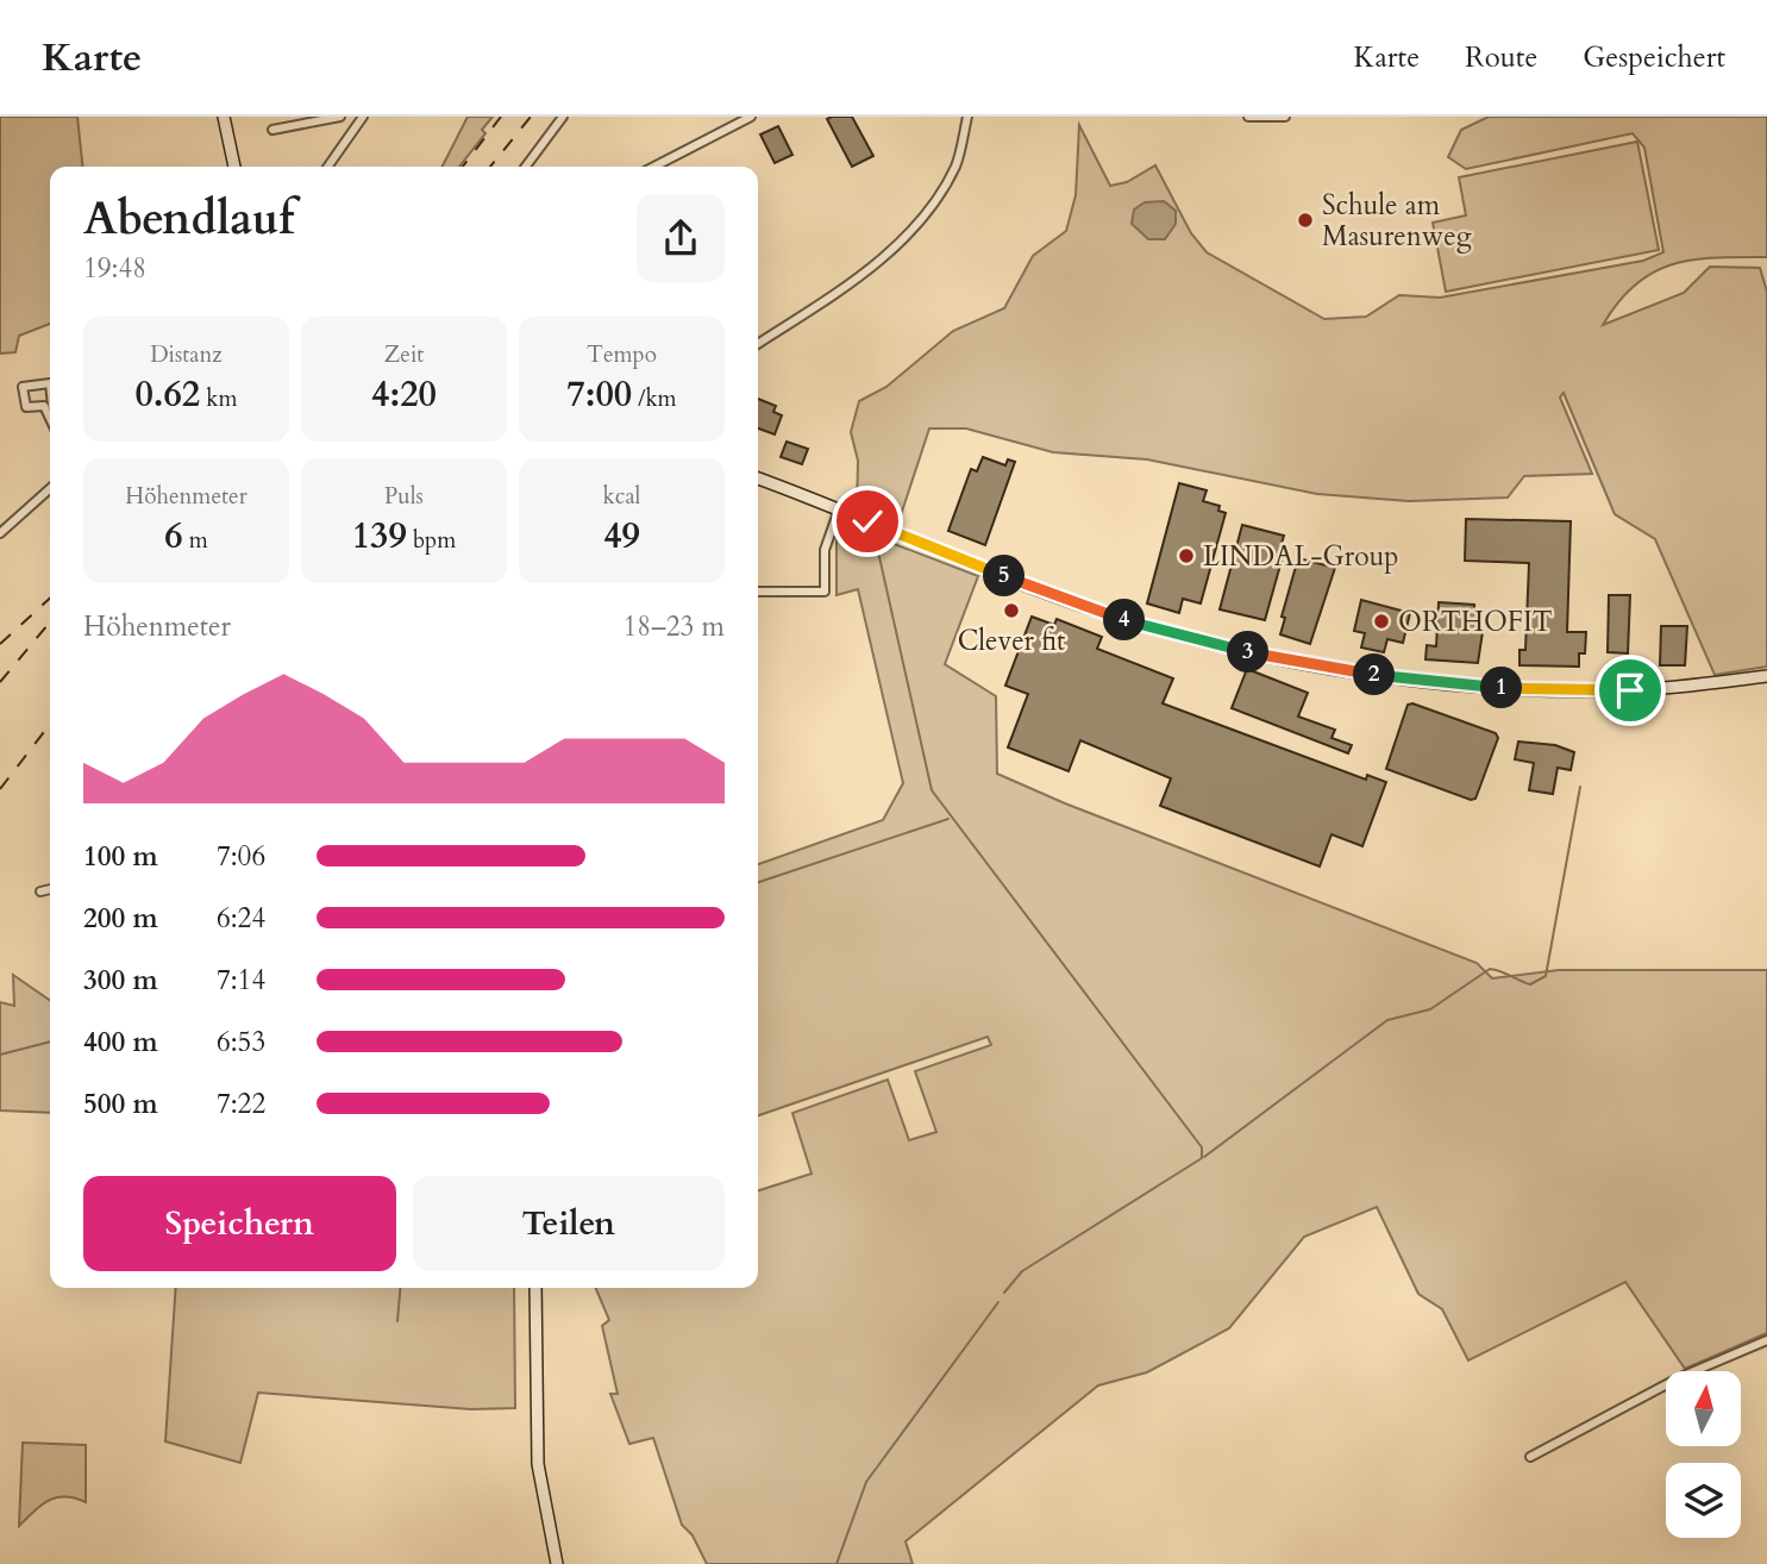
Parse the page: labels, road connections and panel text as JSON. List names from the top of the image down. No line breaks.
{"places":["Schule am Masurenweg","LINDAL-Group","Clever fit","ORTHOFIT"],"north":"top","page":{"header":"Karte","nav":["Karte","Route","Gespeichert"],"heading":["Abendlauf","19:48"],"stats":[["Distanz","0.62 km"],["Zeit","4:20"],["Tempo","7:00 /km"],["Höhenmeter","6 m"],["Puls","139 bpm"],["kcal","49"]],"pins":["5","4","3","2","1"],"chart":["Höhenmeter","18–23 m"],"list":[{"name":"100 m","note":"7:06"},{"name":"200 m","note":"6:24"},{"name":"300 m","note":"7:14"},{"name":"400 m","note":"6:53"},{"name":"500 m","note":"7:22"}],"buttons":["Speichern","Teilen"]}}
